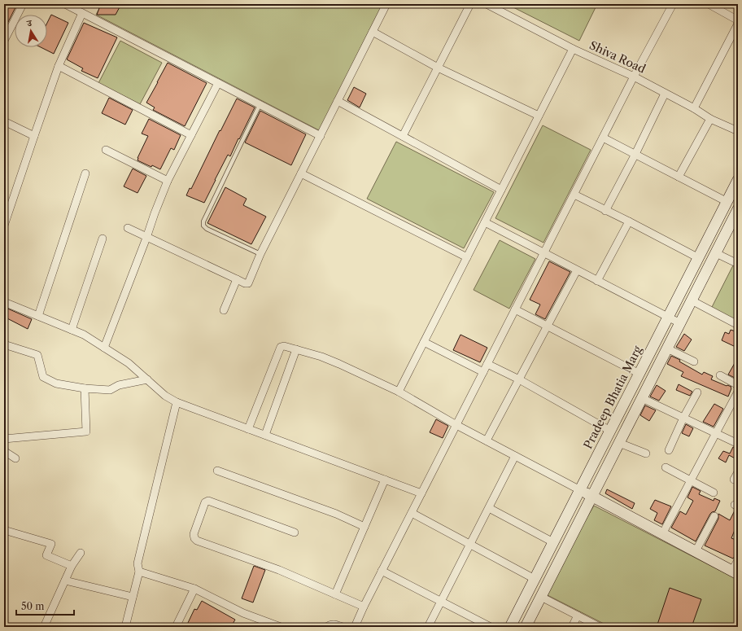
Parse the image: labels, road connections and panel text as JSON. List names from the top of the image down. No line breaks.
{"streets":{"street":["Shiva Road","Pradeep Bhatia Marg"]},"scale_bar":"50 m","north":"top"}
